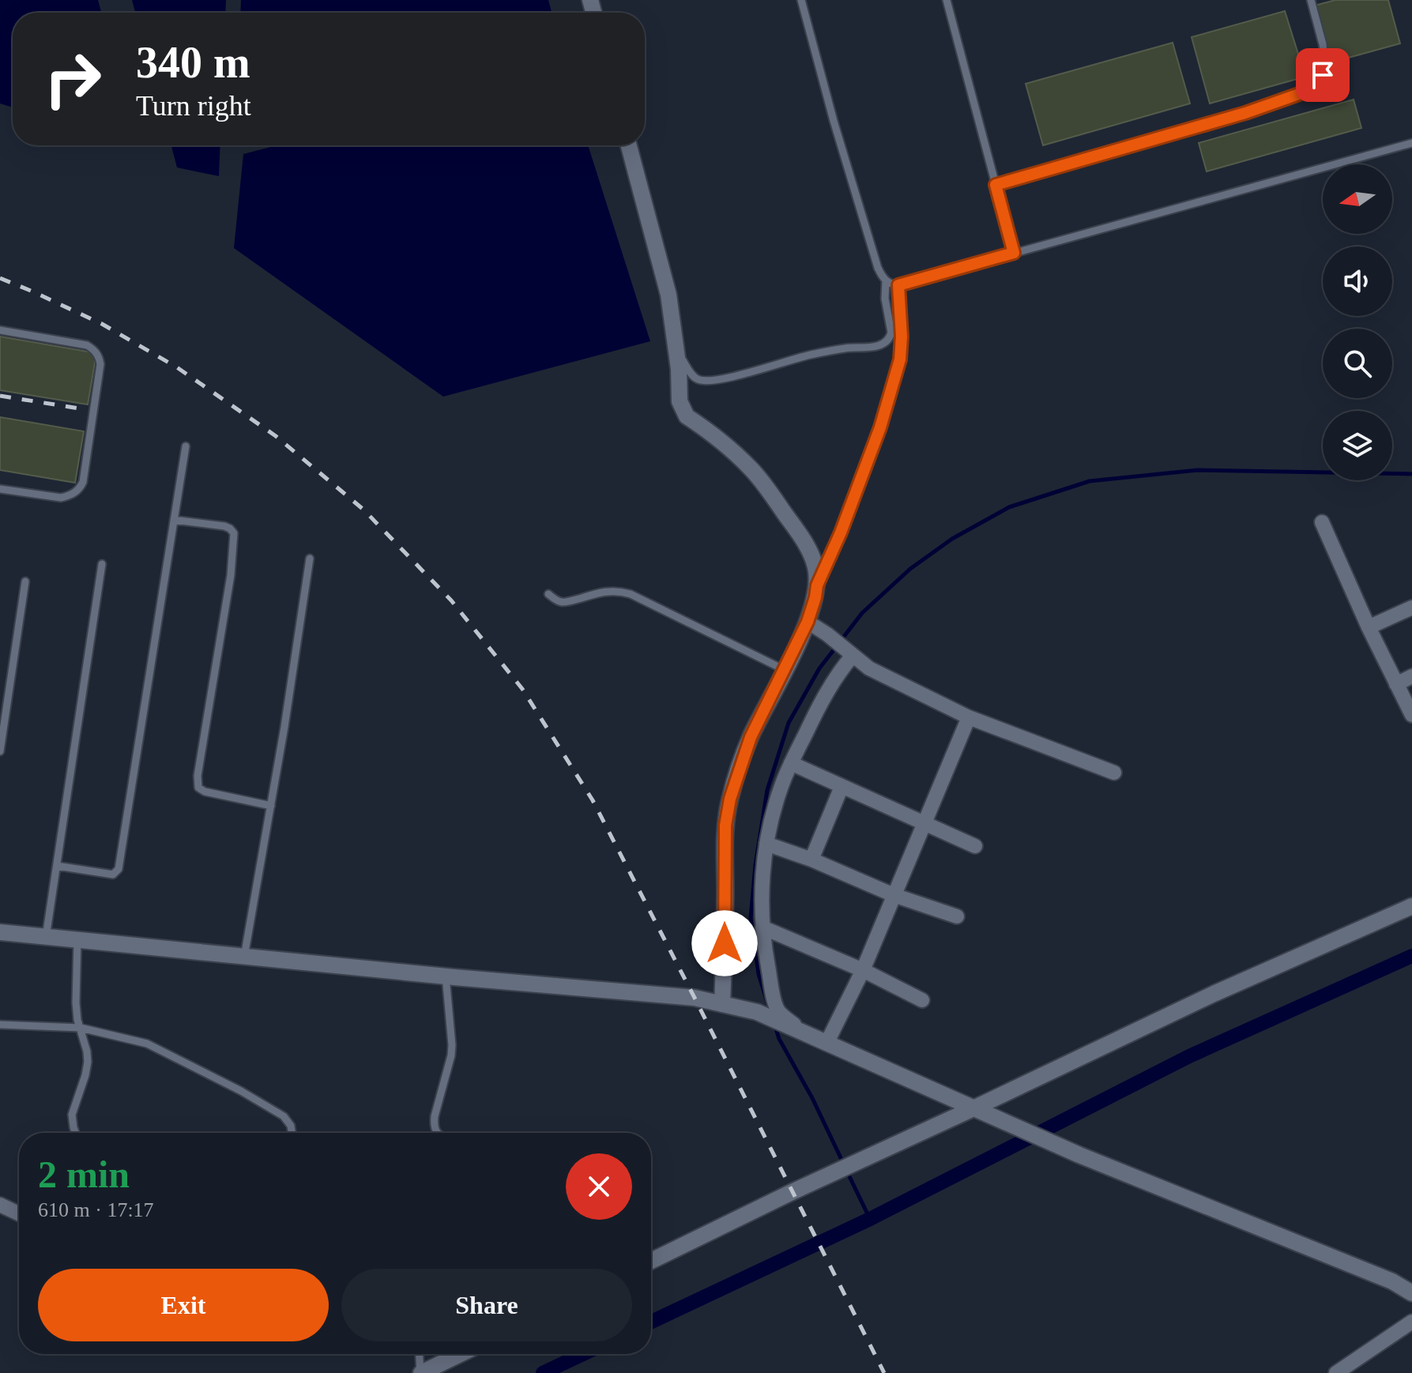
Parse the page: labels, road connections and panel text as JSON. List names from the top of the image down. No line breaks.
{"north":"left","page":{"turn":["340 m","Turn right"],"heading":["2 min","610 m · 17:17"],"buttons":["Exit","Share"]}}
